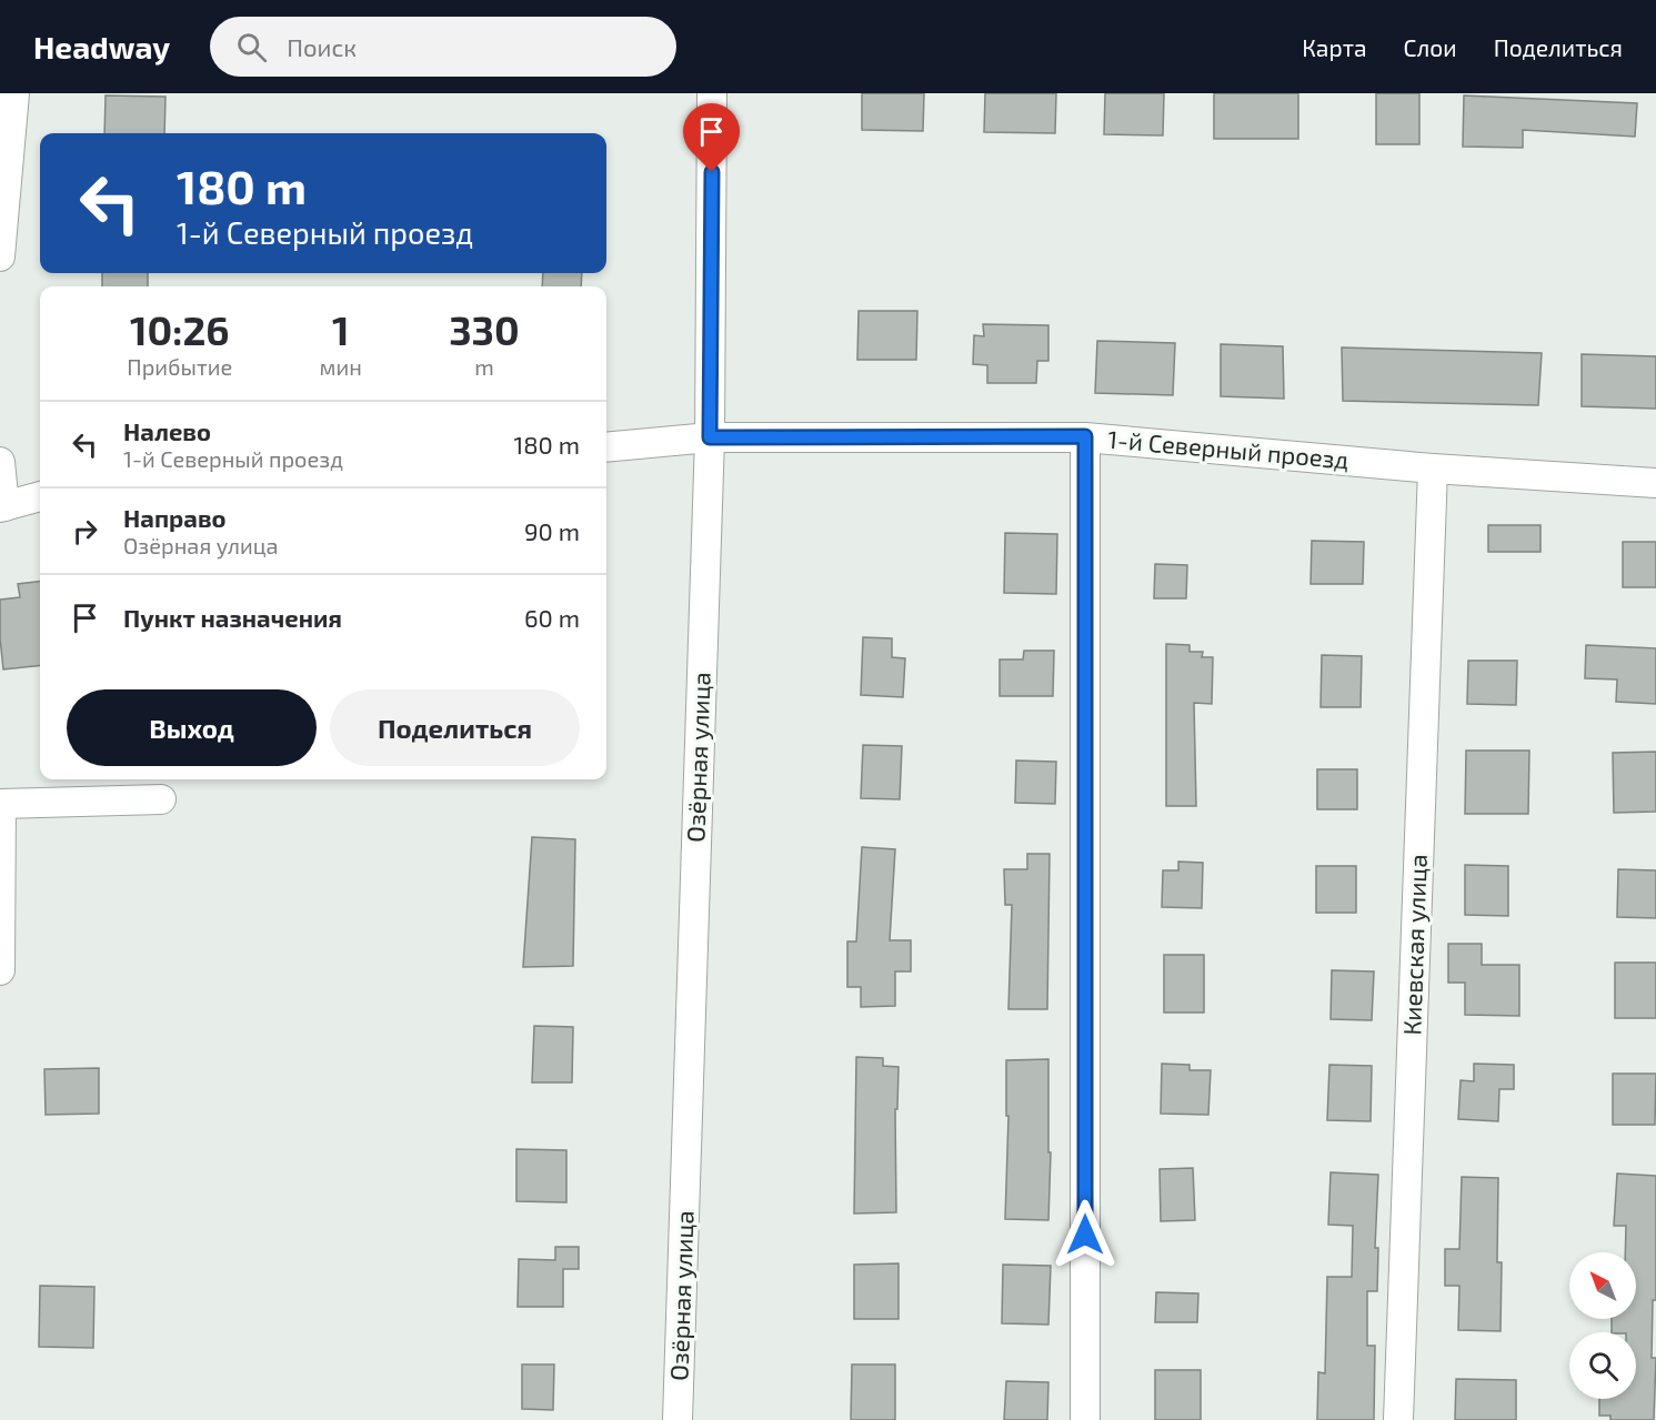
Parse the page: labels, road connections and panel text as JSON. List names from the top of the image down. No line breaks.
{"streets":{"street":["1-й Северный проезд","Озёрная улица","Киевская улица"]},"crossings":[["1-й Северный проезд","Озёрная улица"],["1-й Северный проезд","Киевская улица"]],"north":"top left","page":{"header":"Headway","search":"Поиск","nav":["Карта","Слои","Поделиться"],"turn":["180 m","1-й Северный проезд"],"eta":["10:26","Прибытие","1","мин","330","m"],"list":[{"name":"Налево","note":"1-й Северный проезд","value":"180 m"},{"name":"Направо","note":"Озёрная улица","value":"90 m"},{"name":"Пункт назначения","value":"60 m"}],"buttons":["Выход","Поделиться"]}}
